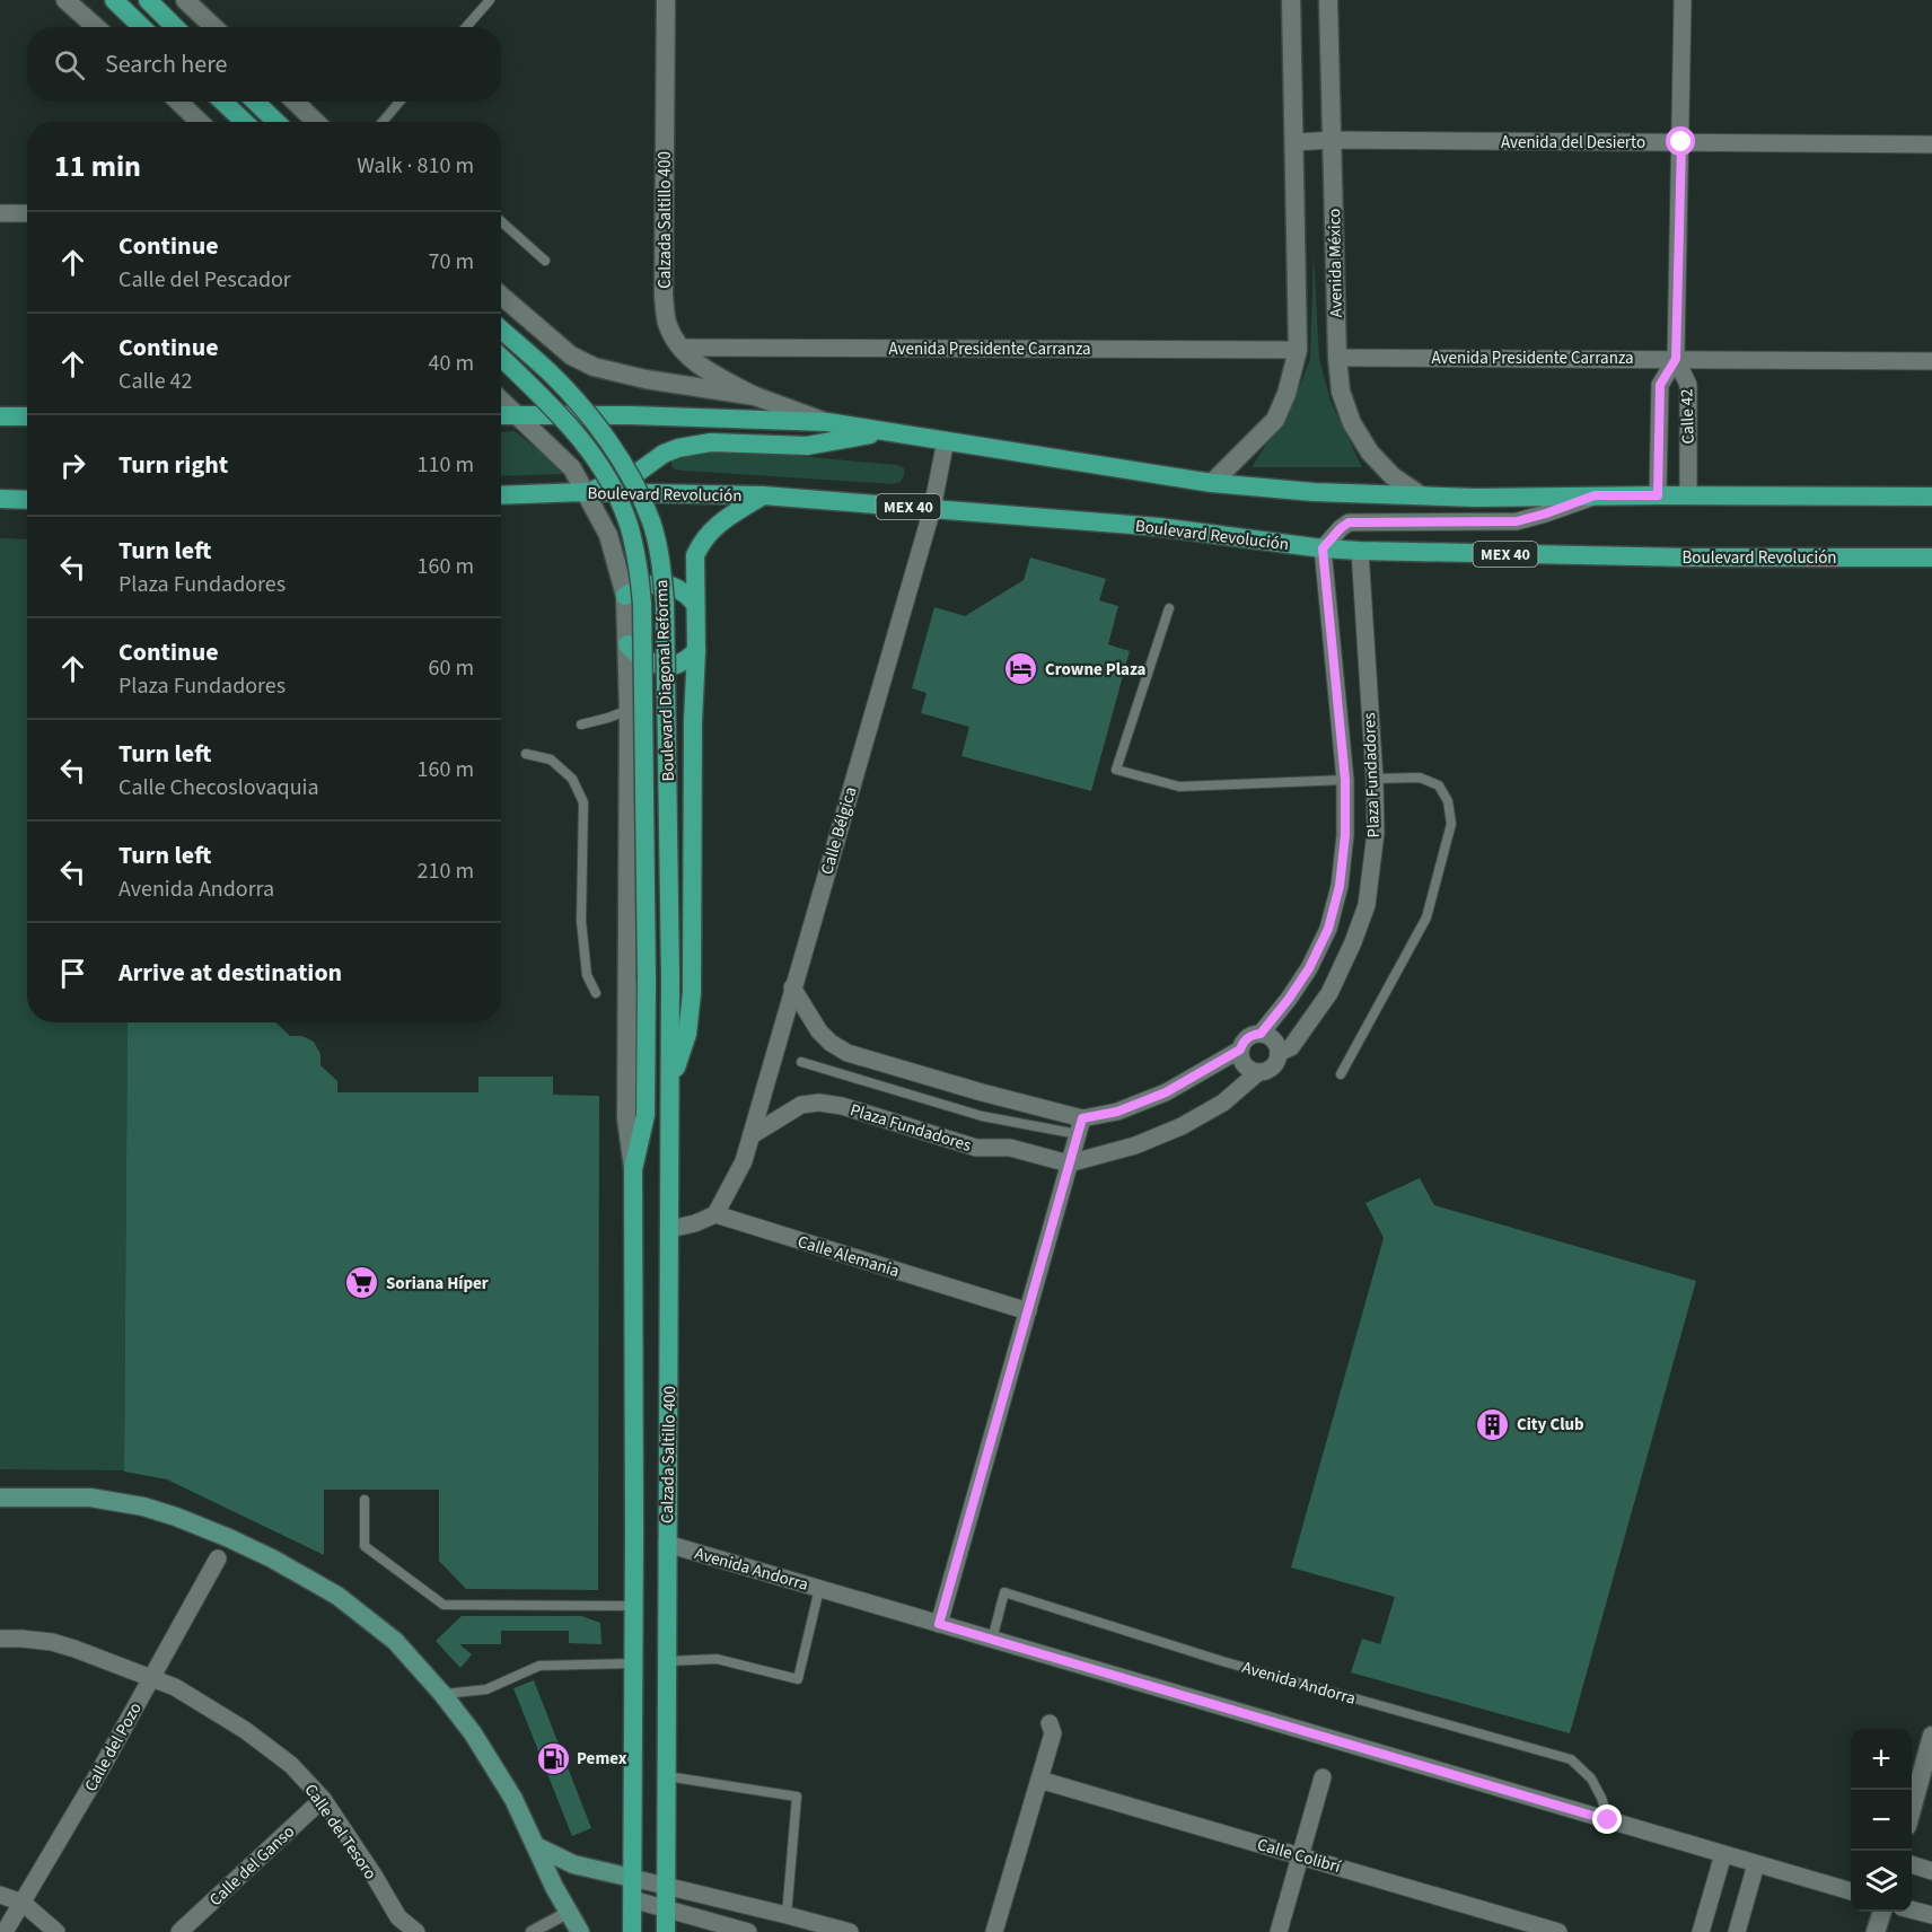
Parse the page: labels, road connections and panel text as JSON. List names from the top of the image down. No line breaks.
{"streets":{"main road":["Calzada Saltillo 400","Boulevard Revolución","MEX 40","Boulevard Diagonal Reforma"],"street":["Avenida del Desierto","Avenida México","Avenida Presidente Carranza","Calle 42","Plaza Fundadores","Calle Bélgica","Calle Alemania","Avenida Andorra","Calle del Pozo","Calle del Tesoro","Calle Colibrí","Calle del Ganso"]},"crossings":[["Avenida del Desierto","Avenida México"],["Calzada Saltillo 400","Avenida Presidente Carranza"],["Calzada Saltillo 400","Boulevard Diagonal Reforma"],["Calzada Saltillo 400","Avenida Andorra"],["Avenida México","Avenida Presidente Carranza"],["Avenida Presidente Carranza","Calle 42"],["Boulevard Revolución","Plaza Fundadores"],["Boulevard Revolución","Calle Bélgica"],["Plaza Fundadores","Calle Bélgica"],["Calle Bélgica","Calle Alemania"],["Calle del Pozo","Calle del Tesoro"],["Calle del Tesoro","Calle del Ganso"]],"places":{"hotel":["Crowne Plaza"],"supermarket":["Soriana Híper"],"building":["City Club"],"fuel station":["Pemex"]},"page":{"search":"Search here","heading":["11 min","Walk · 810 m"],"list":[["Continue","Calle del Pescador","70 m"],["Continue","Calle 42","40 m"],["Turn right","110 m"],["Turn left","Plaza Fundadores","160 m"],["Continue","Plaza Fundadores","60 m"],["Turn left","Calle Checoslovaquia","160 m"],["Turn left","Avenida Andorra","210 m"],"Arrive at destination"],"map_buttons":["+","−"]}}
